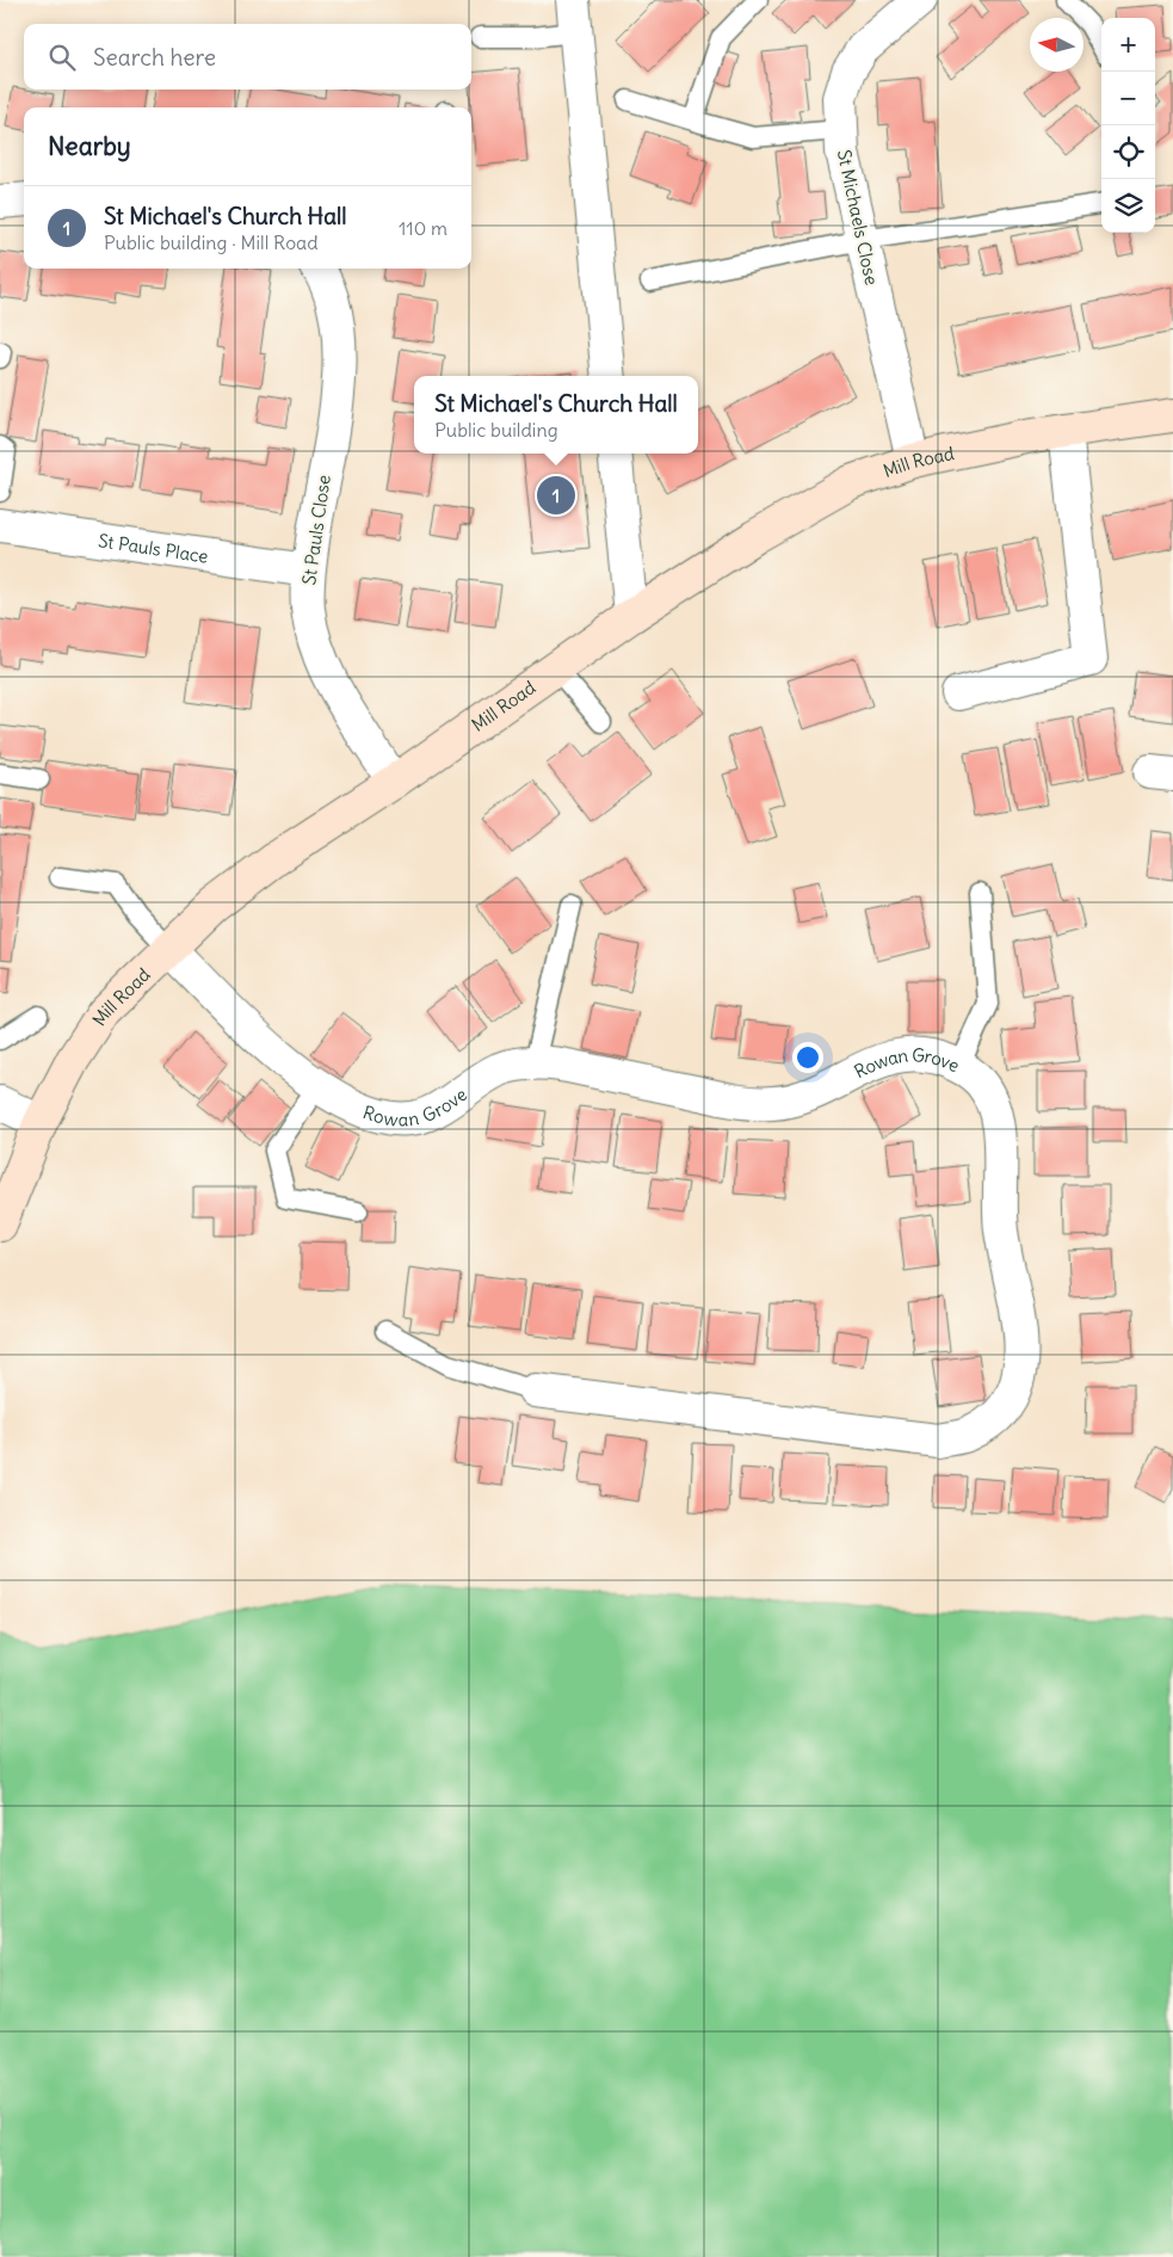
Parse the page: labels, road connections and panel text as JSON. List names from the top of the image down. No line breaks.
{"streets":{"street":["St Michaels Close","Mill Road","St Pauls Close","St Pauls Place","Rowan Grove"]},"crossings":[["St Michaels Close","Mill Road"],["Mill Road","St Pauls Close"],["Mill Road","Rowan Grove"],["St Pauls Close","St Pauls Place"]],"north":"left","page":{"map_buttons":["+","−"],"search":"Search here","heading":"Nearby","list":[{"mark":"1","name":"St Michael's Church Hall","note":"Public building · Mill Road","value":"110 m"}],"popup":["St Michael's Church Hall","Public building"],"pins":"1"}}
